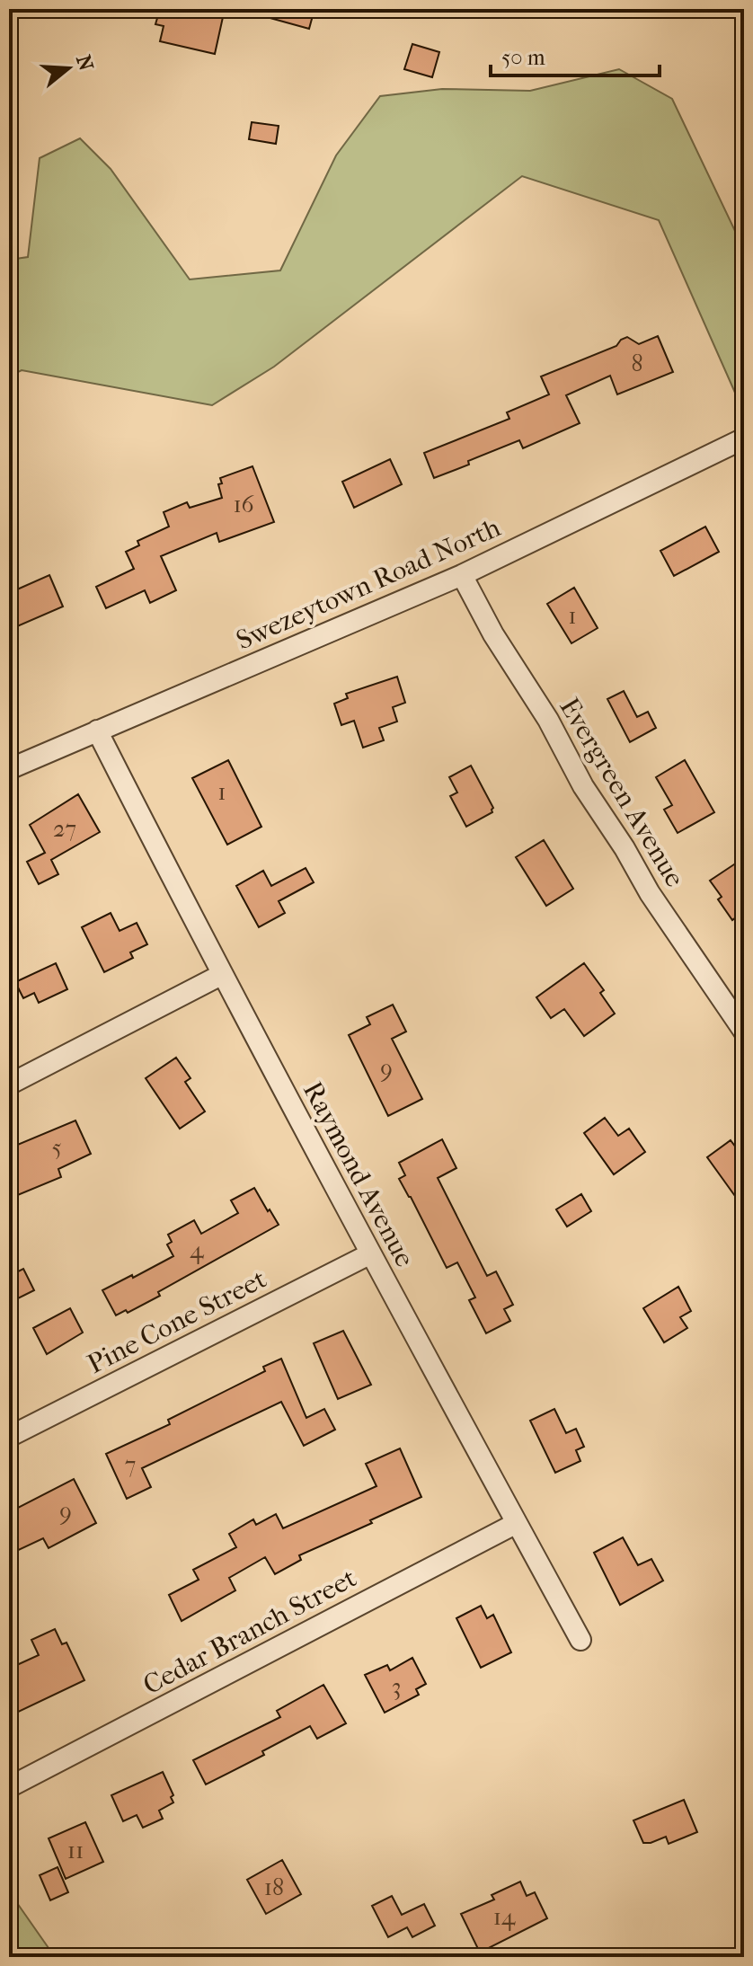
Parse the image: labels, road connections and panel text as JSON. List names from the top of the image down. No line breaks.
{"streets":{"street":["Swezeytown Road North","Evergreen Avenue","Raymond Avenue","Pine Cone Street","Cedar Branch Street"]},"crossings":[["Swezeytown Road North","Evergreen Avenue"],["Swezeytown Road North","Raymond Avenue"],["Raymond Avenue","Pine Cone Street"],["Raymond Avenue","Cedar Branch Street"]],"house_numbers":["8","16","1","1","27","9","5","4","7","9","3","11","18","14"],"scale_bar":"50 m","north":"right"}
